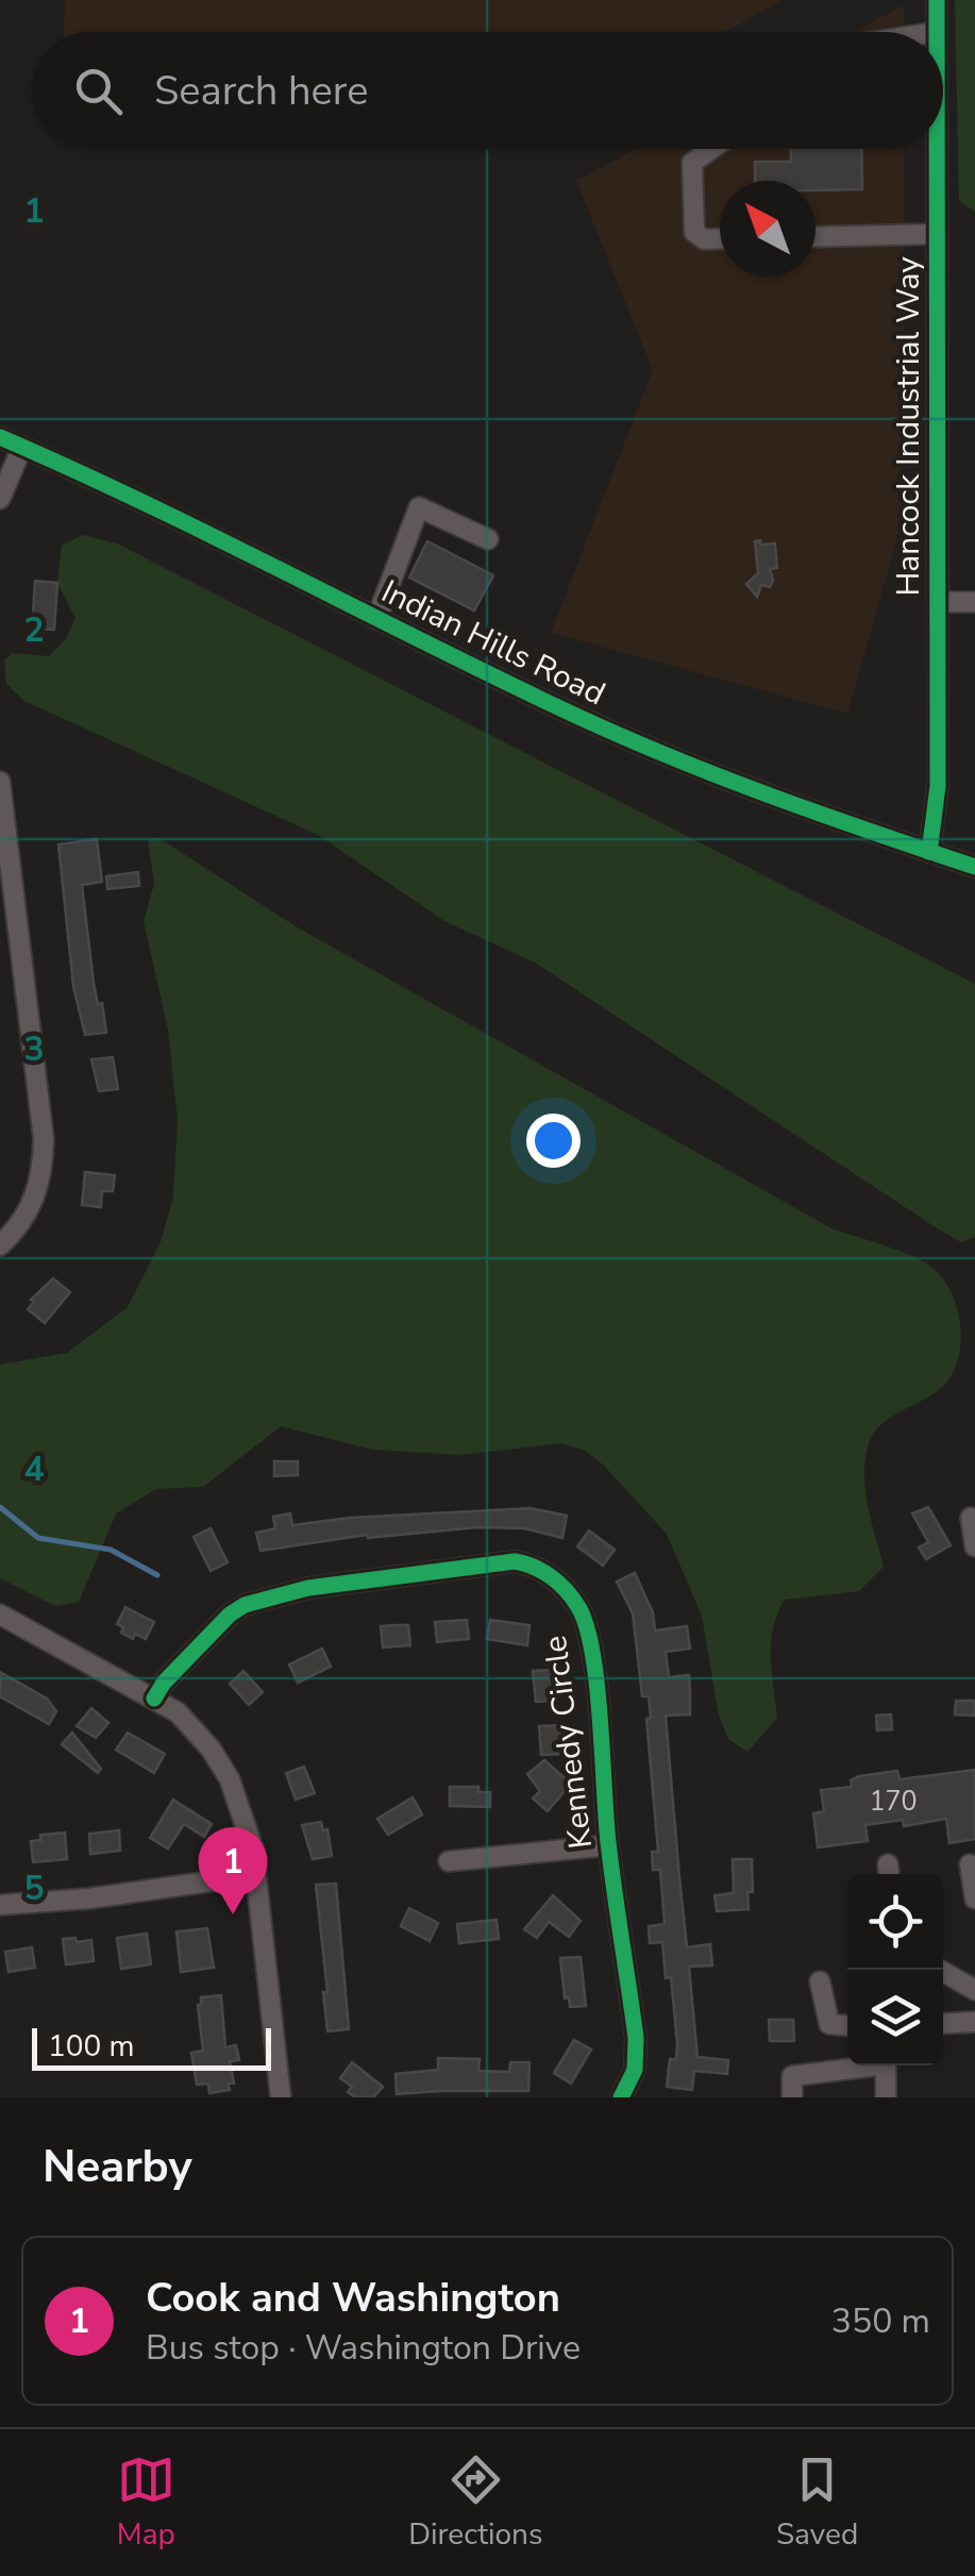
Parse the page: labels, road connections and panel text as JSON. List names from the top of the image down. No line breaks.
{"streets":{"street":["Hancock Industrial Way","Indian Hills Road","Kennedy Circle"]},"crossings":[["Hancock Industrial Way","Indian Hills Road"]],"house_numbers":["170"],"scale_bar":"100 m","north":"top left","page":{"search":"Search here","pins":"1","scale":"100 m","heading":"Nearby","list":[{"mark":"1","name":"Cook and Washington","note":"Bus stop · Washington Drive","value":"350 m"}],"nav":["Map","Directions","Saved"]},"grid":{"rows":["1","2","3","4","5"]}}
